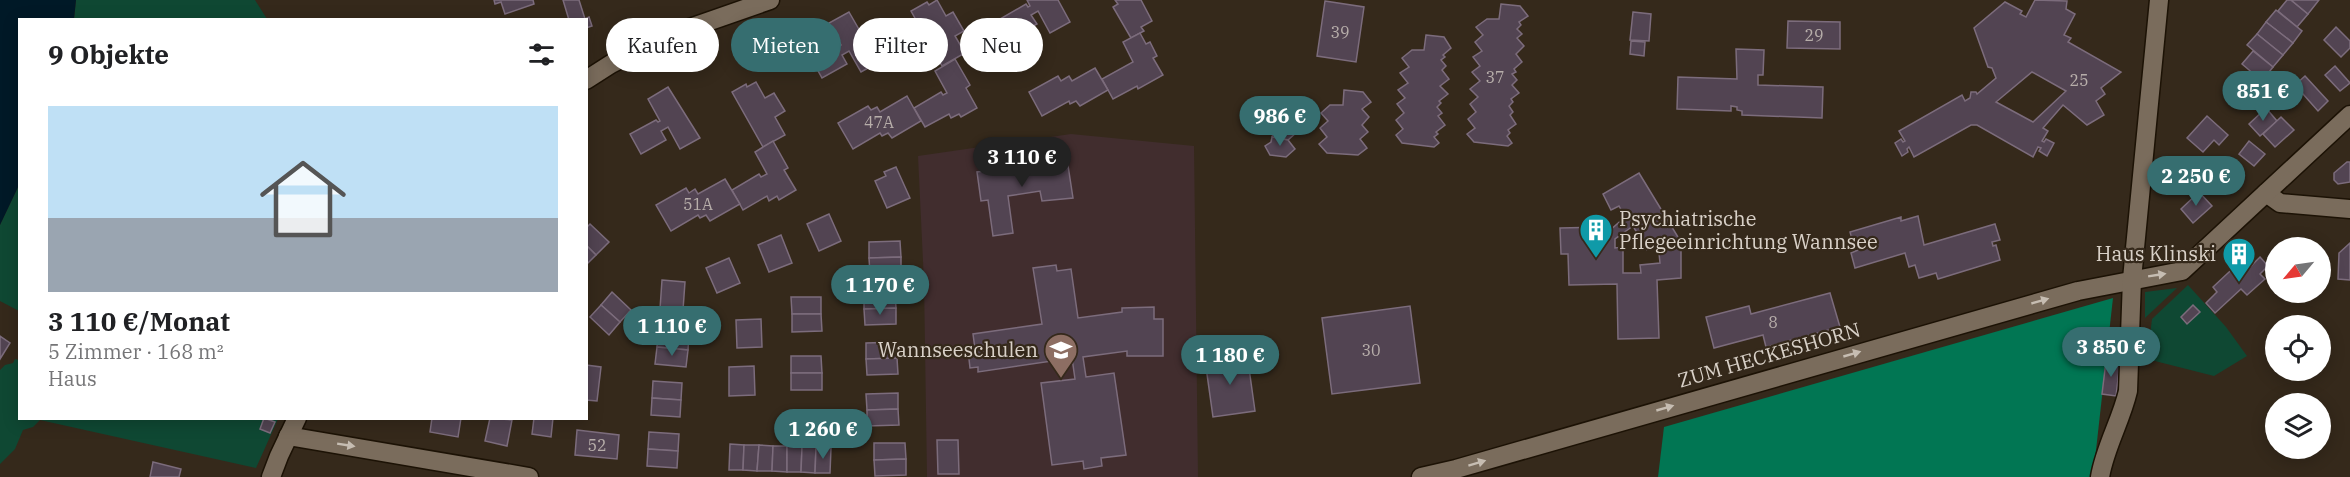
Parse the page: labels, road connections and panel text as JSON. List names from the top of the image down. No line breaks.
{"streets":{"street":["ZUM HECKESHORN"]},"one_way":["ZUM HECKESHORN"],"places":{"building":["Psychiatrische Pflegeeinrichtung Wannsee","Haus Klinski"],"school or university":["Wannseeschulen"]},"house_numbers":["39","29","37","25","47A","51A","8","30","52"],"north":"bottom left","page":{"chip":["Kaufen","Mieten","Filter","Neu"],"heading":"9 Objekte","price":["851 €","986 €","3 110 €","2 250 €","1 170 €","1 110 €","3 850 €","1 180 €","1 260 €"],"list":[{"name":"3 110 €/Monat","note":"5 Zimmer · 168 m² · Haus"}]}}
